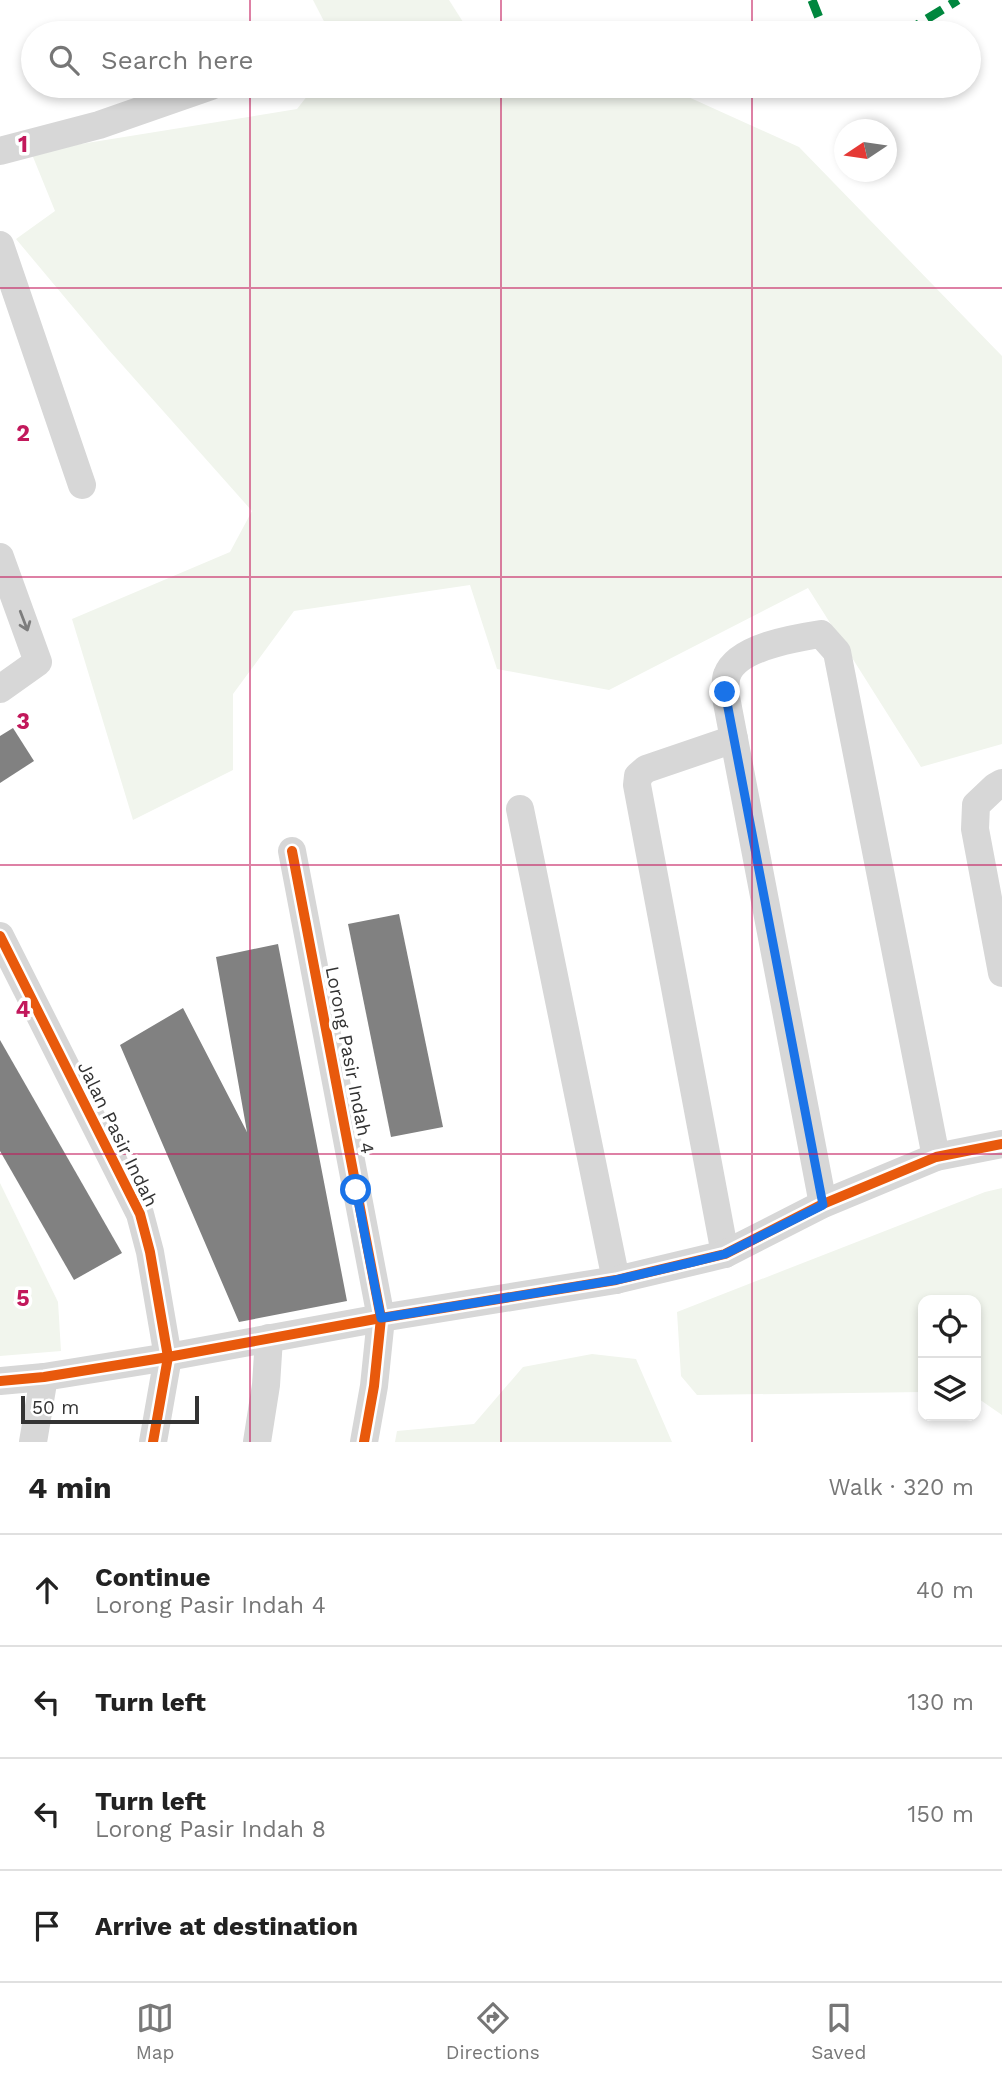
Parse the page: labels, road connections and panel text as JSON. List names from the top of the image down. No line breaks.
{"streets":{"street":["Lorong Pasir Indah 4","Jalan Pasir Indah"]},"scale_bar":"50 m","north":"left","page":{"search":"Search here","scale":"50 m","heading":["4 min","Walk · 320 m"],"list":[["Continue","Lorong Pasir Indah 4","40 m"],["Turn left","130 m"],["Turn left","Lorong Pasir Indah 8","150 m"],"Arrive at destination"],"nav":["Map","Directions","Saved"]},"grid":{"rows":["1","2","3","4","5"]}}
